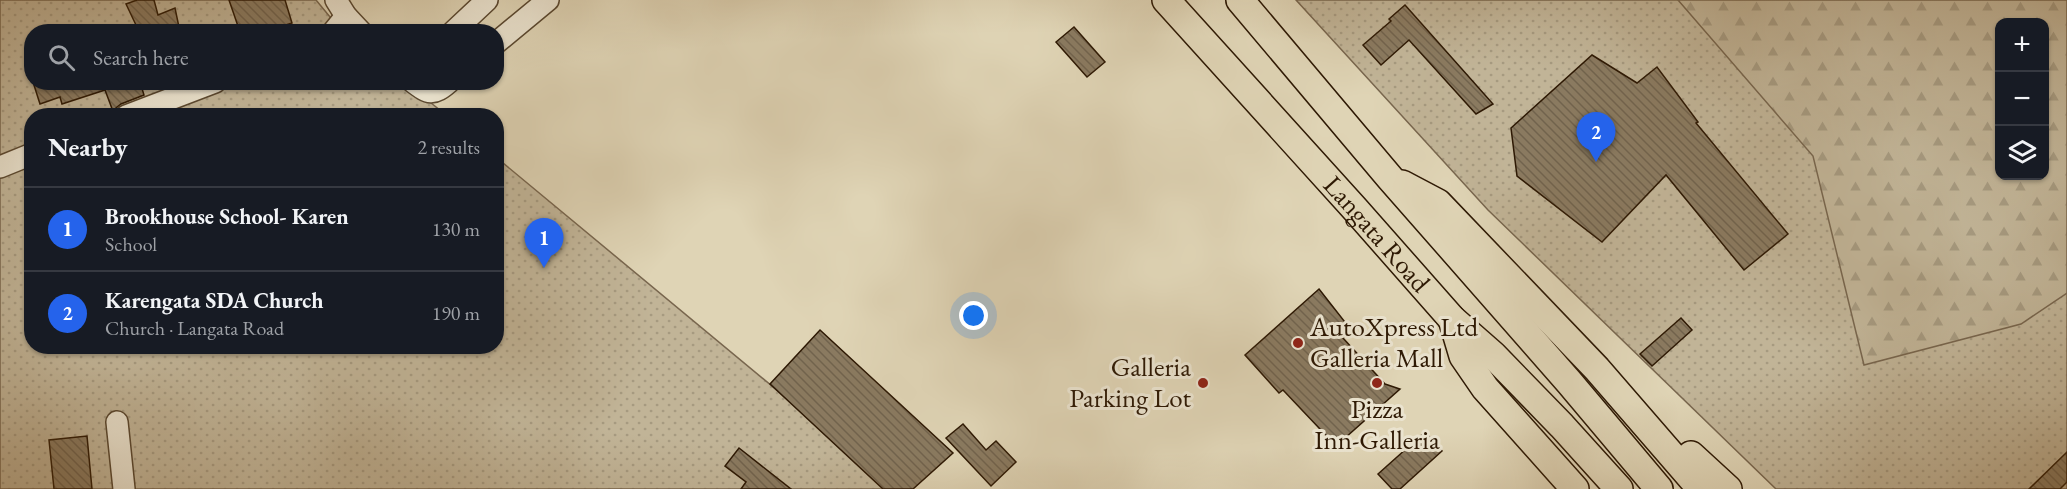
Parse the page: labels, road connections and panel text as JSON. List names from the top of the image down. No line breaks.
{"streets":{"main road":["Langata Road"]},"places":["AutoXpress Ltd Galleria Mall","Galleria Parking Lot","Pizza Inn-Galleria"],"page":{"map_buttons":["+","−"],"search":"Search here","heading":["Nearby","2 results"],"pins":["2","1"],"list":[{"mark":"1","name":"Brookhouse School- Karen","note":"School","value":"130 m"},{"mark":"2","name":"Karengata SDA Church","note":"Church · Langata Road","value":"190 m"}]}}
